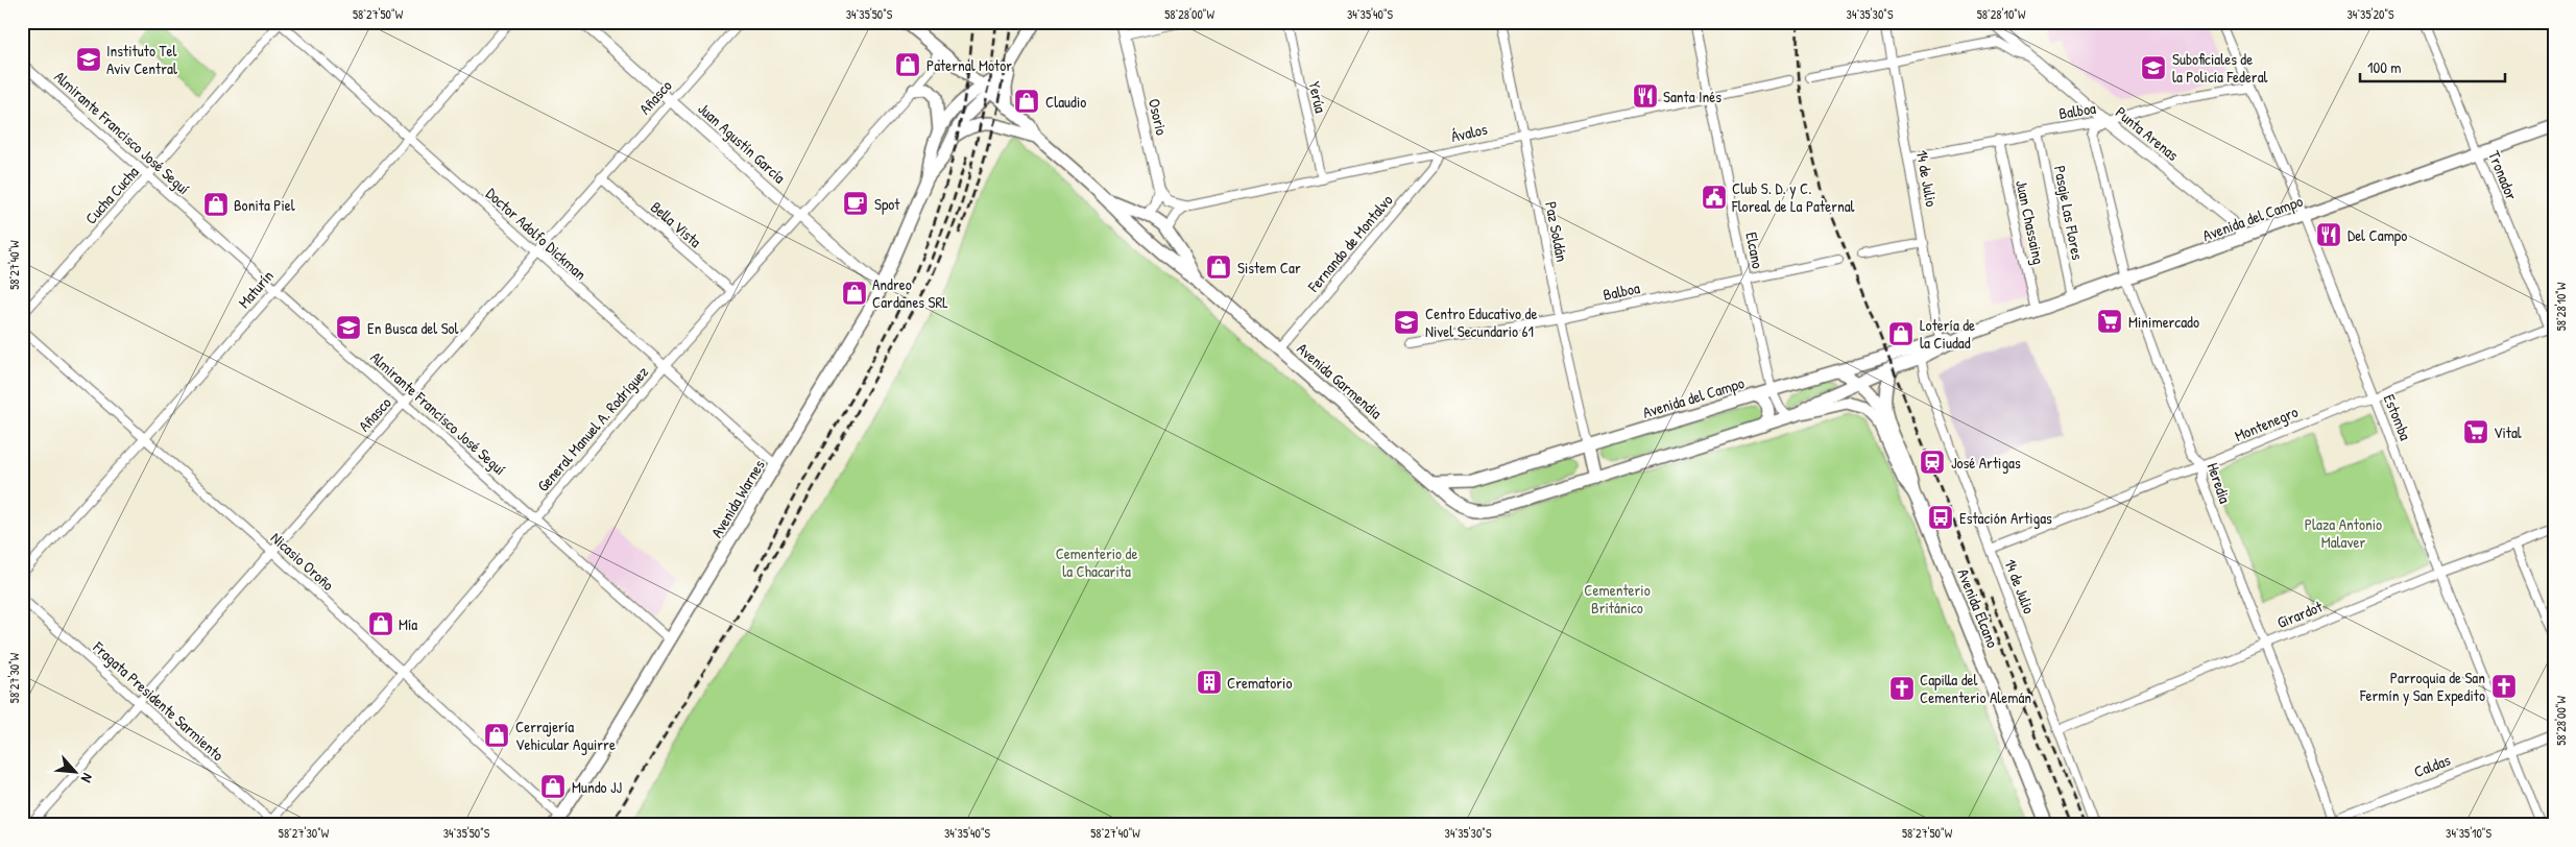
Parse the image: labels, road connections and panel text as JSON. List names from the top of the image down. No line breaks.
{"streets":{"main road":["Avenida del Campo","Avenida Garmendia","Avenida Warnes","Avenida Elcano"],"street":["Añasco","Yerúa","Balboa","Osorio","Almirante Francisco José Seguí","Ávalos","Punta Arenas","Juan Agustín García","Tronador","14 de Julio","Cucha Cucha","Pasaje Las Flores","Juan Chassaing","Bella Vista","Paz Soldán","Doctor Adolfo Dickman","Fernando de Montalvo","Elcano","Maturín","Estomba","Montenegro","General Manuel A. Rodríguez","Heredia","Nicasio Oroño","Girardot","Fragata Presidente Sarmiento","Caldas"]},"crossings":[["Añasco","Almirante Francisco José Seguí"],["Añasco","Juan Agustín García"],["Añasco","Bella Vista"],["Añasco","Doctor Adolfo Dickman"],["Añasco","Nicasio Oroño"],["Añasco","Fragata Presidente Sarmiento"],["Yerúa","Ávalos"],["Balboa","Punta Arenas"],["Balboa","14 de Julio"],["Balboa","Pasaje Las Flores"],["Balboa","Juan Chassaing"],["Balboa","Paz Soldán"],["Balboa","Elcano"],["Balboa","Estomba"],["Balboa","Heredia"],["Almirante Francisco José Seguí","Cucha Cucha"],["Almirante Francisco José Seguí","Maturín"],["Almirante Francisco José Seguí","General Manuel A. Rodríguez"],["Almirante Francisco José Seguí","Avenida Warnes"],["Ávalos","Paz Soldán"],["Ávalos","Fernando de Montalvo"],["Ávalos","Elcano"],["Punta Arenas","14 de Julio"],["Punta Arenas","Avenida del Campo"],["Punta Arenas","Heredia"],["Juan Agustín García","General Manuel A. Rodríguez"],["Juan Agustín García","Avenida Warnes"],["Tronador","Avenida del Campo"],["Tronador","Montenegro"],["14 de Julio","Avenida del Campo"],["14 de Julio","Montenegro"],["14 de Julio","Girardot"],["Cucha Cucha","Doctor Adolfo Dickman"],["Pasaje Las Flores","Avenida del Campo"],["Avenida del Campo","Juan Chassaing"],["Avenida del Campo","Paz Soldán"],["Avenida del Campo","Elcano"],["Avenida del Campo","Avenida Garmendia"],["Avenida del Campo","Estomba"],["Avenida del Campo","Heredia"],["Avenida del Campo","Avenida Elcano"],["Bella Vista","General Manuel A. Rodríguez"],["Doctor Adolfo Dickman","Maturín"],["Doctor Adolfo Dickman","General Manuel A. Rodríguez"],["Doctor Adolfo Dickman","Avenida Warnes"],["Fernando de Montalvo","Avenida Garmendia"],["Maturín","Nicasio Oroño"],["Avenida Garmendia","General Manuel A. Rodríguez"],["Avenida Garmendia","Avenida Warnes"],["Estomba","Montenegro"],["Estomba","Girardot"],["Estomba","Caldas"],["Montenegro","Heredia"],["General Manuel A. Rodríguez","Nicasio Oroño"],["General Manuel A. Rodríguez","Fragata Presidente Sarmiento"],["Heredia","Girardot"],["Heredia","Caldas"],["Avenida Warnes","Nicasio Oroño"]],"parks":["Plaza Antonio Malaver","Cementerio de la Chacarita","Cementerio Británico"],"places":{"school or university":["Instituto Tel Aviv Central","Suboficiales de la Policía Federal","Centro Educativo de Nivel Secundario 61","En Busca del Sol"],"shop":["Paternal Motor","Claudio","Bonita Piel","Sistem Car","Andreo Cardanes SRL","Lotería de la Ciudad","Mía","Cerrajería Vehicular Aguirre","Mundo JJ"],"restaurant":["Santa Inés","Del Campo"],"public building":["Club S. D. y C. Floreal de La Paternal"],"cafe":["Spot"],"supermarket":["Minimercado","Vital"],"station":["José Artigas"],"bus stop":["Estación Artigas"],"building":["Crematorio"],"church":["Parroquia de San Fermín y San Expedito","Capilla del Cementerio Alemán"]},"scale_bar":"100 m","north":"bottom right","coordinates":["58°27'50\"W","34°35'50\"S","58°28'00\"W","34°35'40\"S","34°35'30\"S","58°28'10\"W","34°35'20\"S","58°27'40\"W","58°27'30\"W","34°35'10\"S"]}
